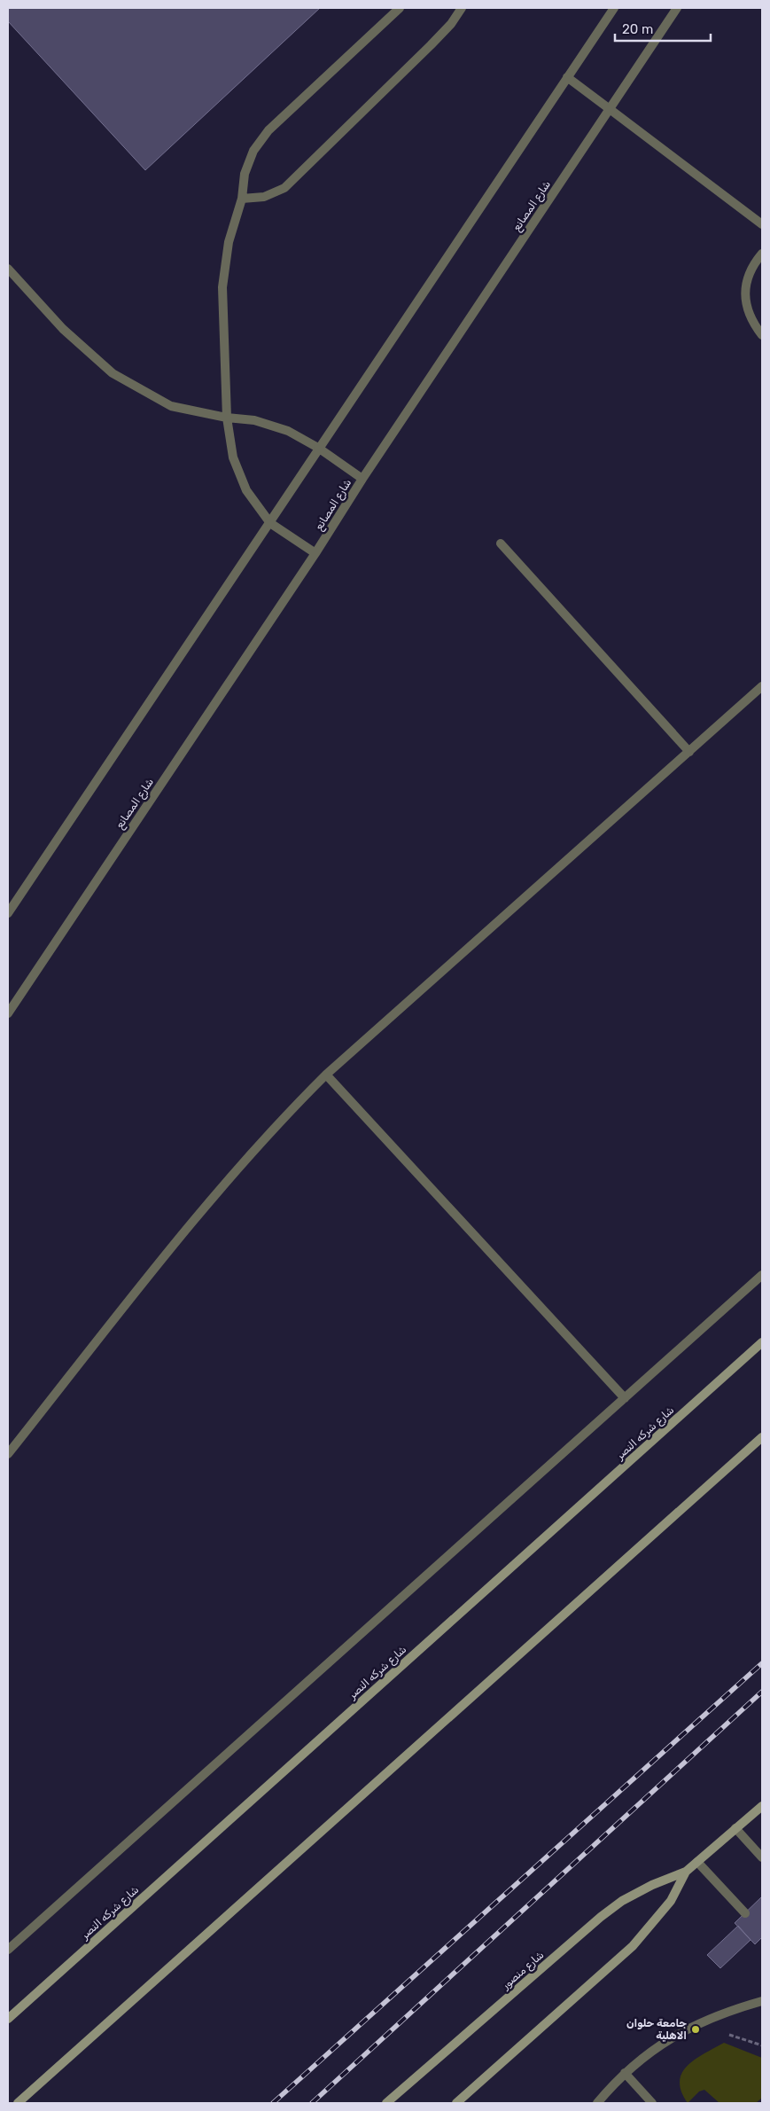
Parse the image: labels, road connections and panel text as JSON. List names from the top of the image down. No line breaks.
{"streets":{"street":["شارع المصانع","شارع شركه النصر","شارع منصور"]},"places":["جامعة حلوان الاهلية"],"scale_bar":"20 m"}
